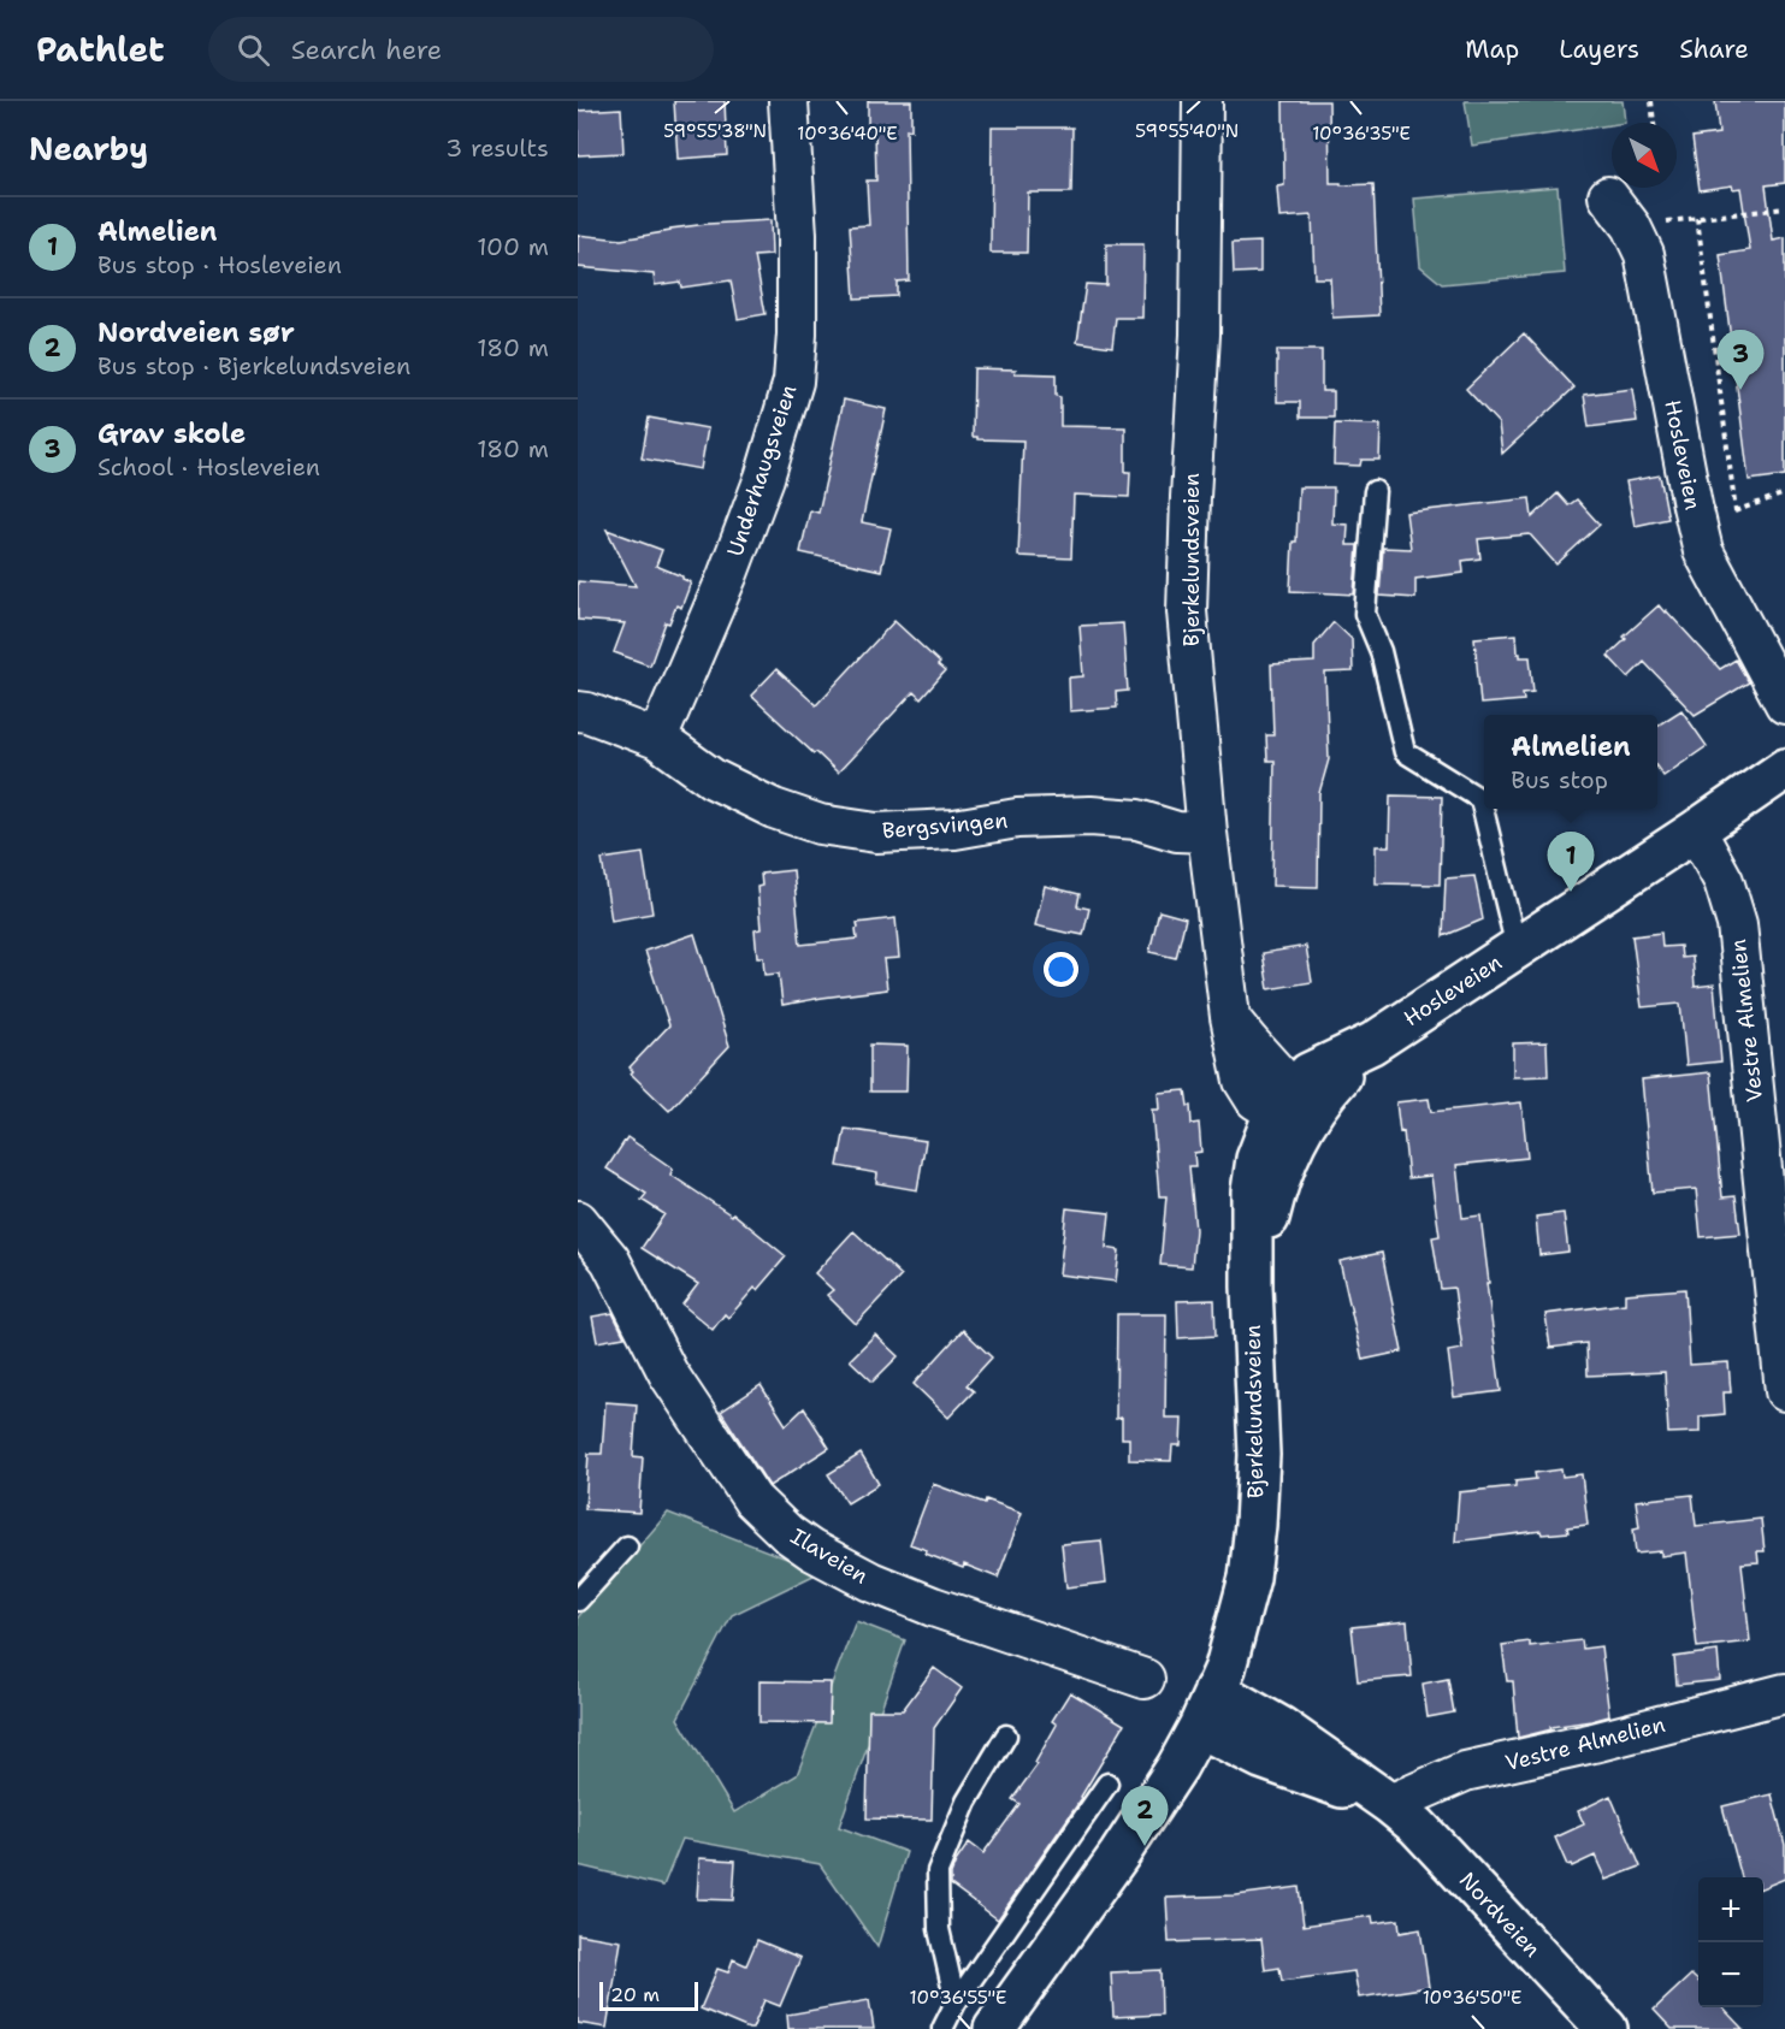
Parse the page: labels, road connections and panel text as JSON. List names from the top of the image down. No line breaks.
{"streets":{"main road":["Hosleveien","Bjerkelundsveien","Nordveien"],"street":["Underhaugsveien","Bergsvingen","Vestre Almelien","Ilaveien"]},"crossings":[["Hosleveien","Bjerkelundsveien"],["Hosleveien","Vestre Almelien"],["Underhaugsveien","Bergsvingen"],["Bjerkelundsveien","Bergsvingen"],["Bjerkelundsveien","Nordveien"],["Vestre Almelien","Nordveien"]],"scale_bar":"20 m","north":"bottom right","page":{"header":"Pathlet","search":"Search here","nav":["Map","Layers","Share"],"heading":["Nearby","3 results"],"list":[{"mark":"1","name":"Almelien","note":"Bus stop · Hosleveien","value":"100 m"},{"mark":"2","name":"Nordveien sør","note":"Bus stop · Bjerkelundsveien","value":"180 m"},{"mark":"3","name":"Grav skole","note":"School · Hosleveien","value":"180 m"}],"pins":["3","1","2"],"popup":["Almelien","Bus stop"],"map_buttons":["+","−"],"scale":"20 m"},"coordinates":["59°55'38\"N","59°55'40\"N","10°36'40\"E","10°36'35\"E","10°36'55\"E","10°36'50\"E"]}
